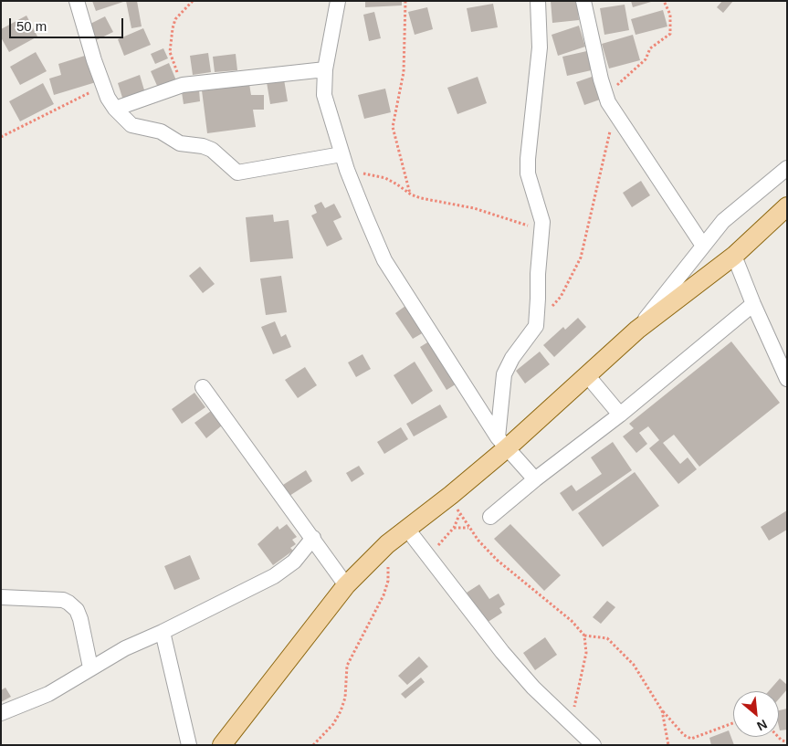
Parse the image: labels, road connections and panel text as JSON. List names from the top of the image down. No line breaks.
{"scale_bar":"50 m","north":"bottom right"}
